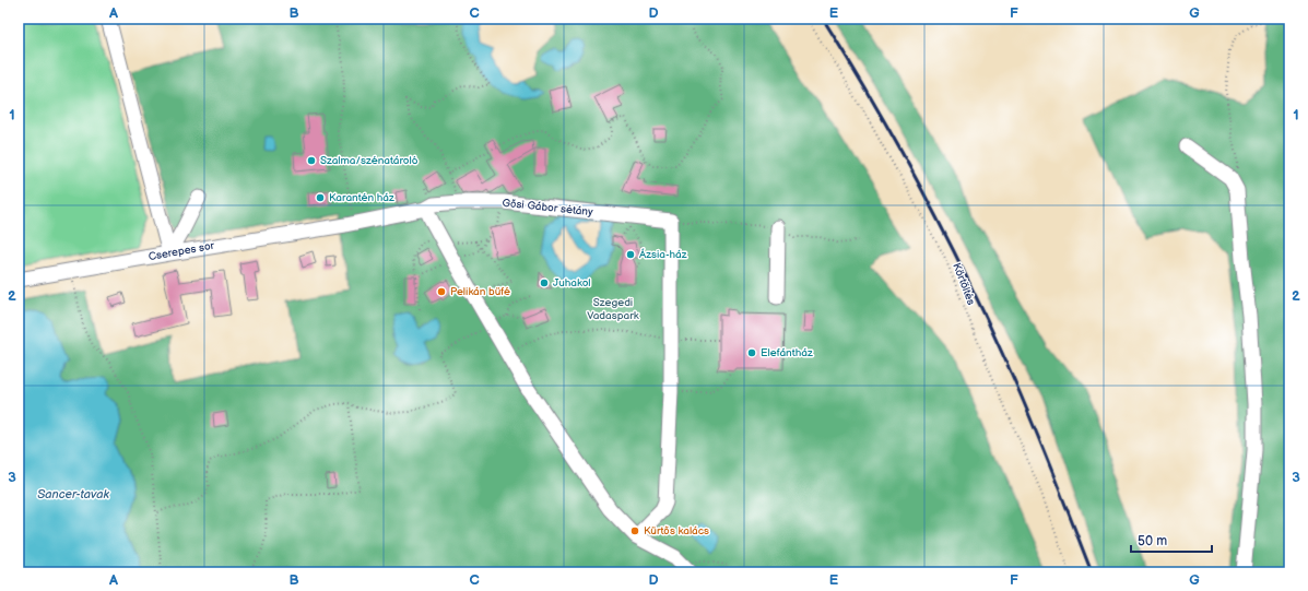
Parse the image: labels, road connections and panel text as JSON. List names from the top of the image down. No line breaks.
{"streets":{"street":["Gősi Gábor sétány","Cserepes sor"],"path":["Körtöltés"]},"crossings":[["Gősi Gábor sétány","Cserepes sor"]],"water":["Sancer-tavak"],"parks":["Szegedi Vadaspark"],"places":["Szalma/szénatároló","Karantén ház","Ázsia-ház","Juhakol","Pelikán büfé","Elefántház","Kürtős kalács"],"scale_bar":"50 m","grid":{"columns":["A","B","C","D","E","F","G"],"rows":["1","2","3"]}}
